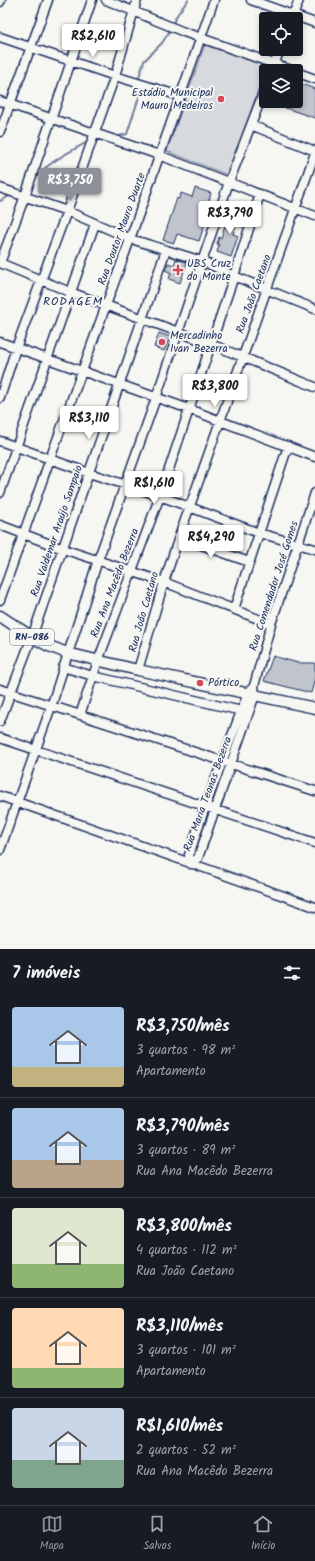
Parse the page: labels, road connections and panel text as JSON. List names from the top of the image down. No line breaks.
{"streets":{"main road":["RN-086"],"street":["Rua Doutor Mauro Duarte","Rua João Caetano","Rua Valdemar Araújo Sampaio","Rua Ana Macêdo Bezerra","Rua Comendador José Gomes","Rua Maria Teonas Bezerra"]},"crossings":[["Rua João Caetano","RN-086"],["Rua Valdemar Araújo Sampaio","RN-086"],["Rua Ana Macêdo Bezerra","RN-086"],["Rua Comendador José Gomes","RN-086"],["Rua Comendador José Gomes","Rua Maria Teonas Bezerra"],["RN-086","Rua Maria Teonas Bezerra"]],"districts":["RODAGEM"],"places":{"other":["Estádio Municipal Mauro Medeiros","Mercadinho Ivan Bezerra","Pórtico"],"health":["UBS Cruz do Monte"]},"page":{"price":["R$2,610","R$3,750","R$3,790","R$3,800","R$3,110","R$1,610","R$4,290"],"heading":"7 imóveis","list":[{"name":"R$3,750/mês","note":"3 quartos · 98 m² · Apartamento"},{"name":"R$3,790/mês","note":"3 quartos · 89 m² · Rua Ana Macêdo Bezerra"},{"name":"R$3,800/mês","note":"4 quartos · 112 m² · Rua João Caetano"},{"name":"R$3,110/mês","note":"3 quartos · 101 m² · Apartamento"},{"name":"R$1,610/mês","note":"2 quartos · 52 m² · Rua Ana Macêdo Bezerra"}],"tabs":["Mapa","Salvos","Início"]}}
